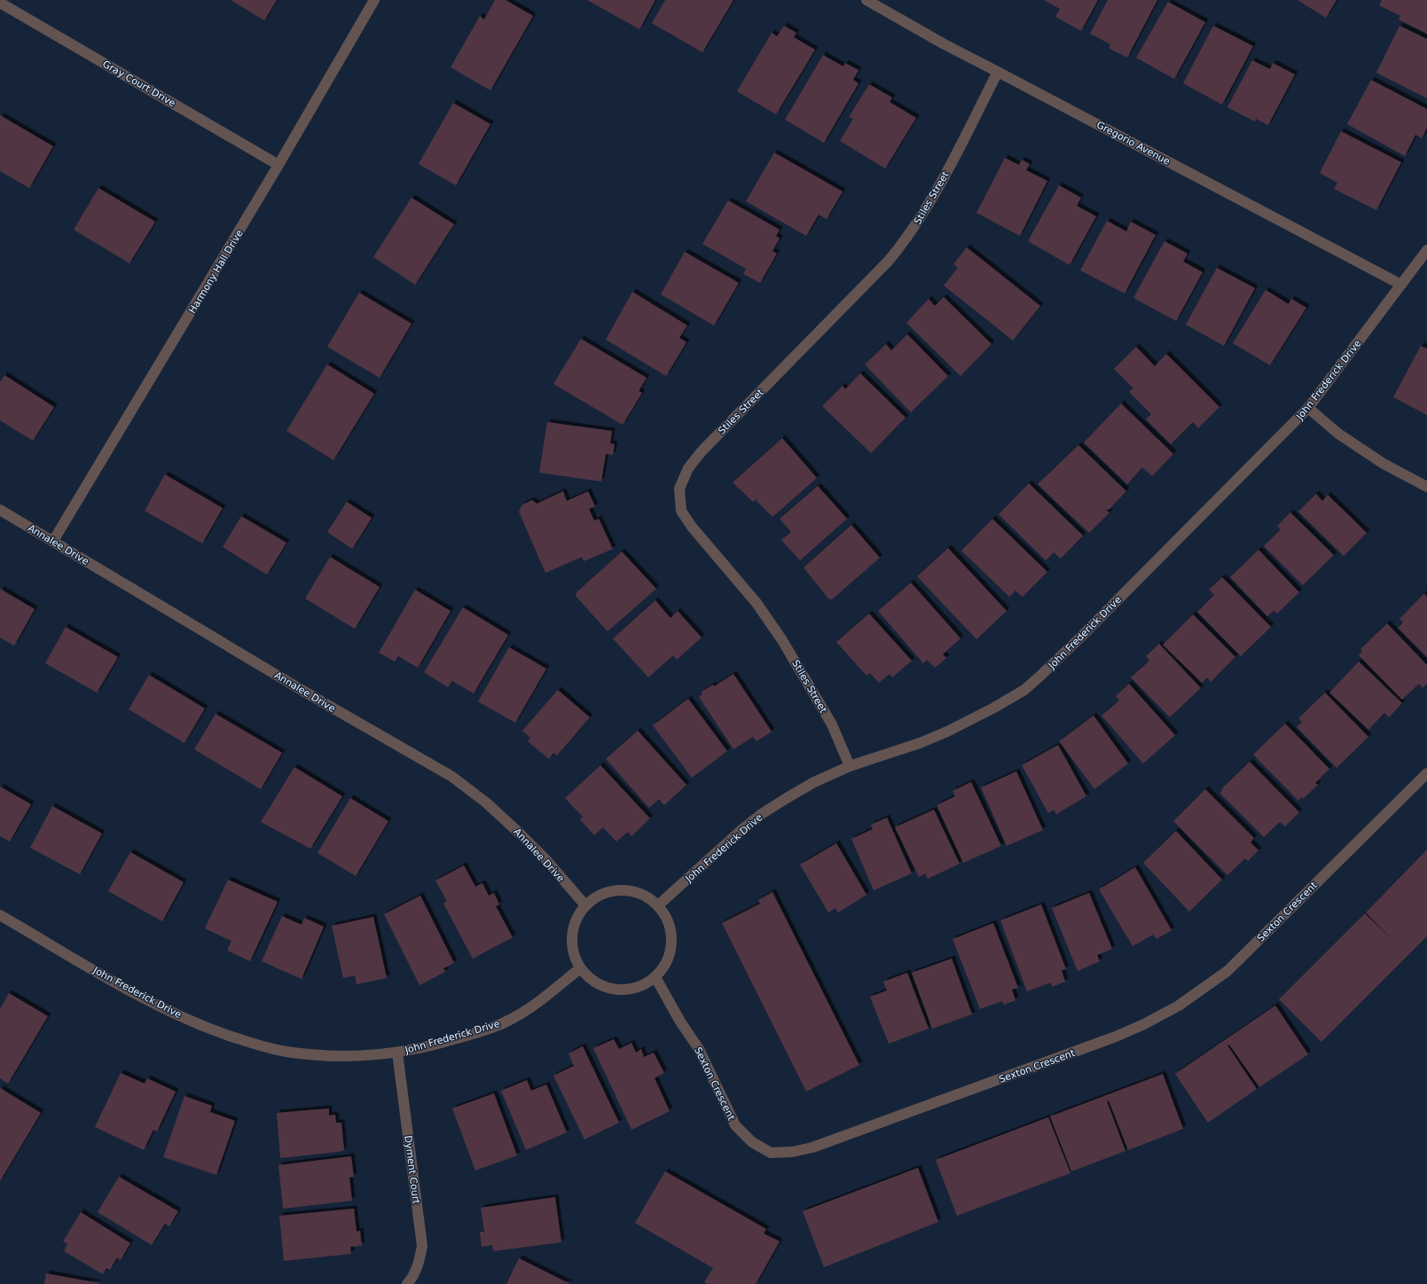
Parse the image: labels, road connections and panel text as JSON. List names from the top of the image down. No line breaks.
{"streets":{"street":["Gray Court Drive","Gregorio Avenue","Stiles Street","Harmony Hall Drive","John Frederick Drive","Annalee Drive","Sexton Crescent","Dyment Court"]},"crossings":[["Gray Court Drive","Harmony Hall Drive"],["Gregorio Avenue","Stiles Street"],["Gregorio Avenue","John Frederick Drive"],["Stiles Street","John Frederick Drive"],["Harmony Hall Drive","Annalee Drive"],["John Frederick Drive","Annalee Drive"],["John Frederick Drive","Sexton Crescent"],["John Frederick Drive","Dyment Court"],["Annalee Drive","Sexton Crescent"]]}
